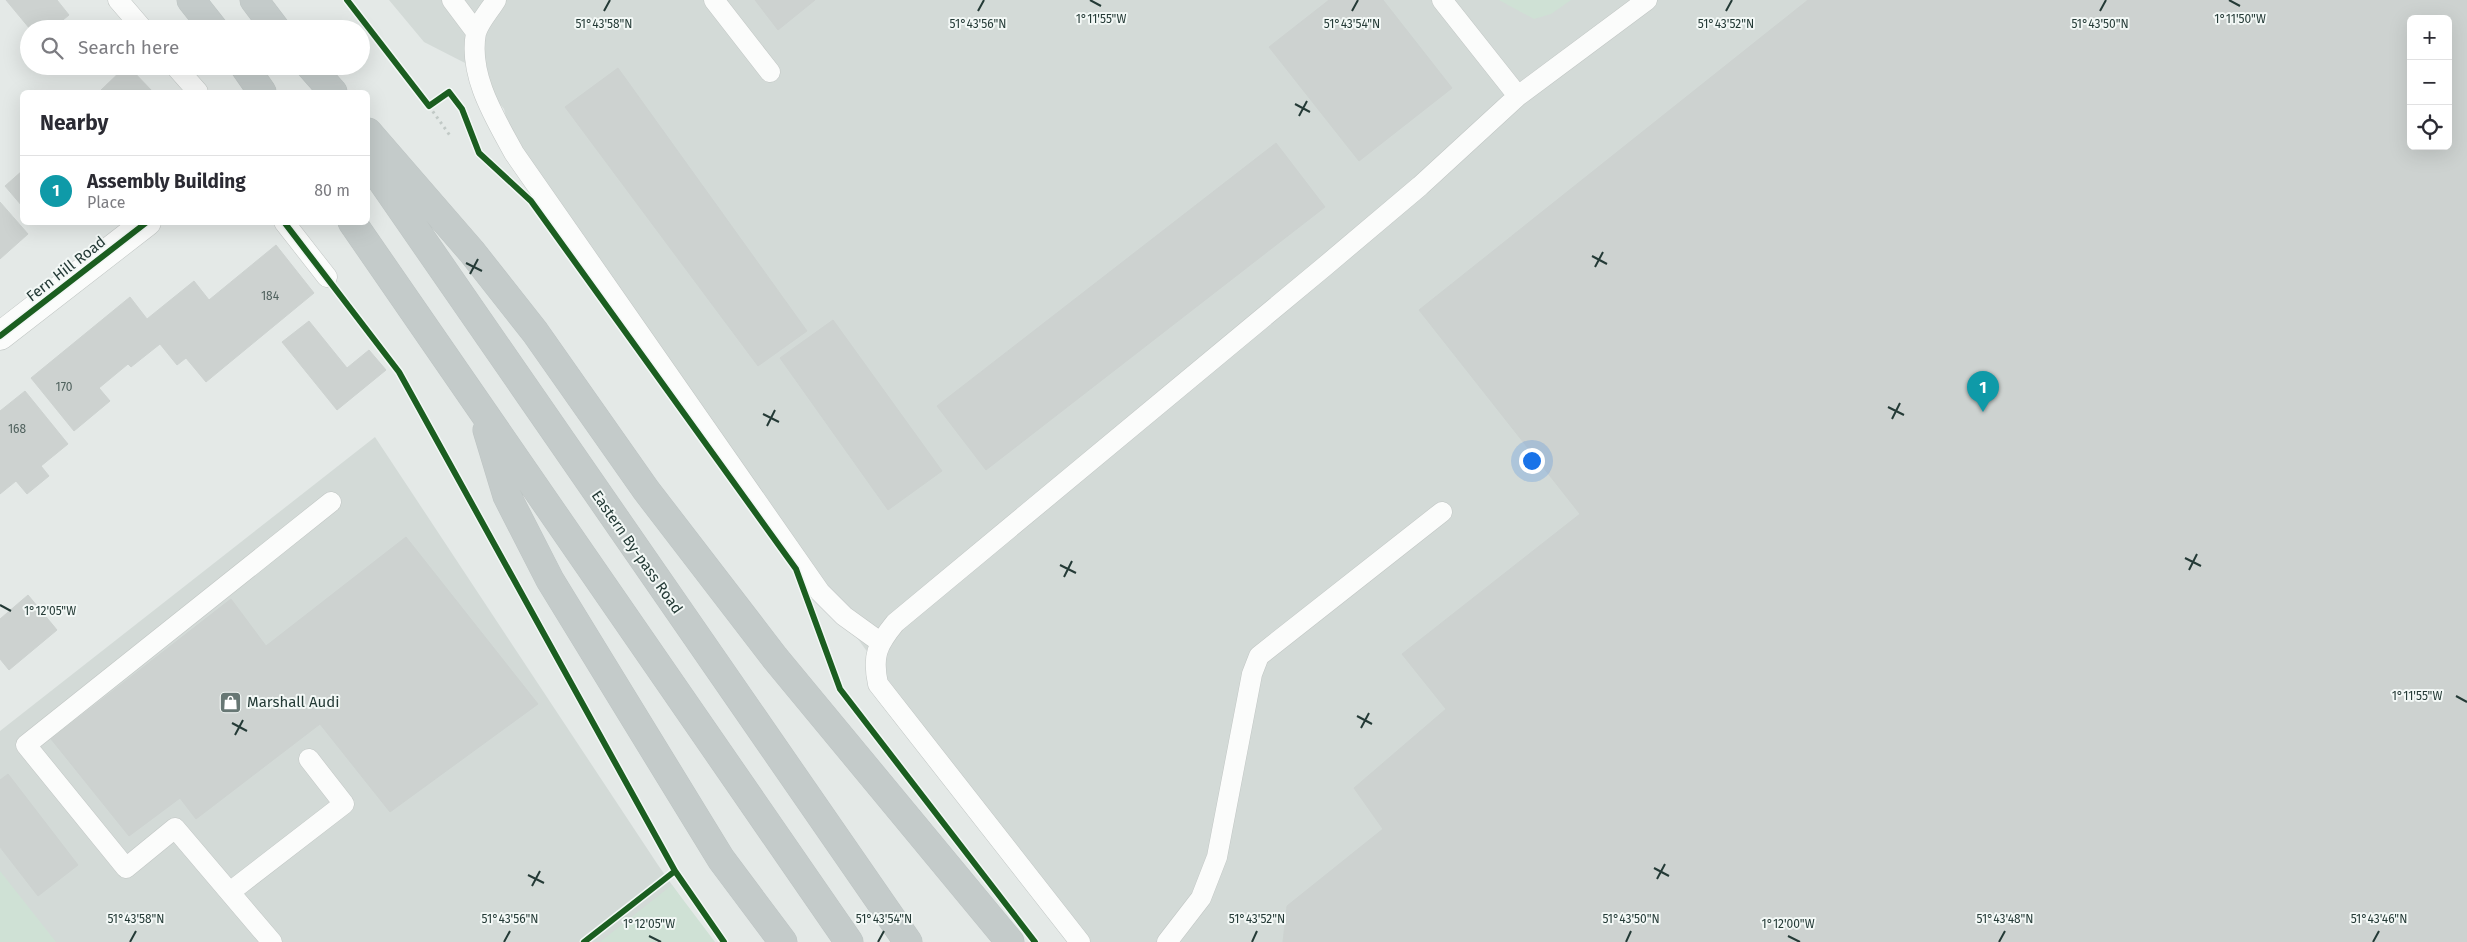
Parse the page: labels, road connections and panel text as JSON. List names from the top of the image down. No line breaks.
{"streets":{"highway":["Eastern By-pass Road"],"street":["Fern Hill Road"]},"places":{"shop":["Marshall Audi"]},"house_numbers":["184","170","168"],"page":{"map_buttons":["+","−"],"search":"Search here","heading":"Nearby","list":[{"mark":"1","name":"Assembly Building","note":"Place","value":"80 m"}],"pins":"1"},"coordinates":["1°11'50\"W","1°11'55\"W","51°43'58\"N","51°43'56\"N","51°43'54\"N","51°43'52\"N","51°43'50\"N","1°12'05\"W","51°43'48\"N","51°43'46\"N","1°12'00\"W"]}
